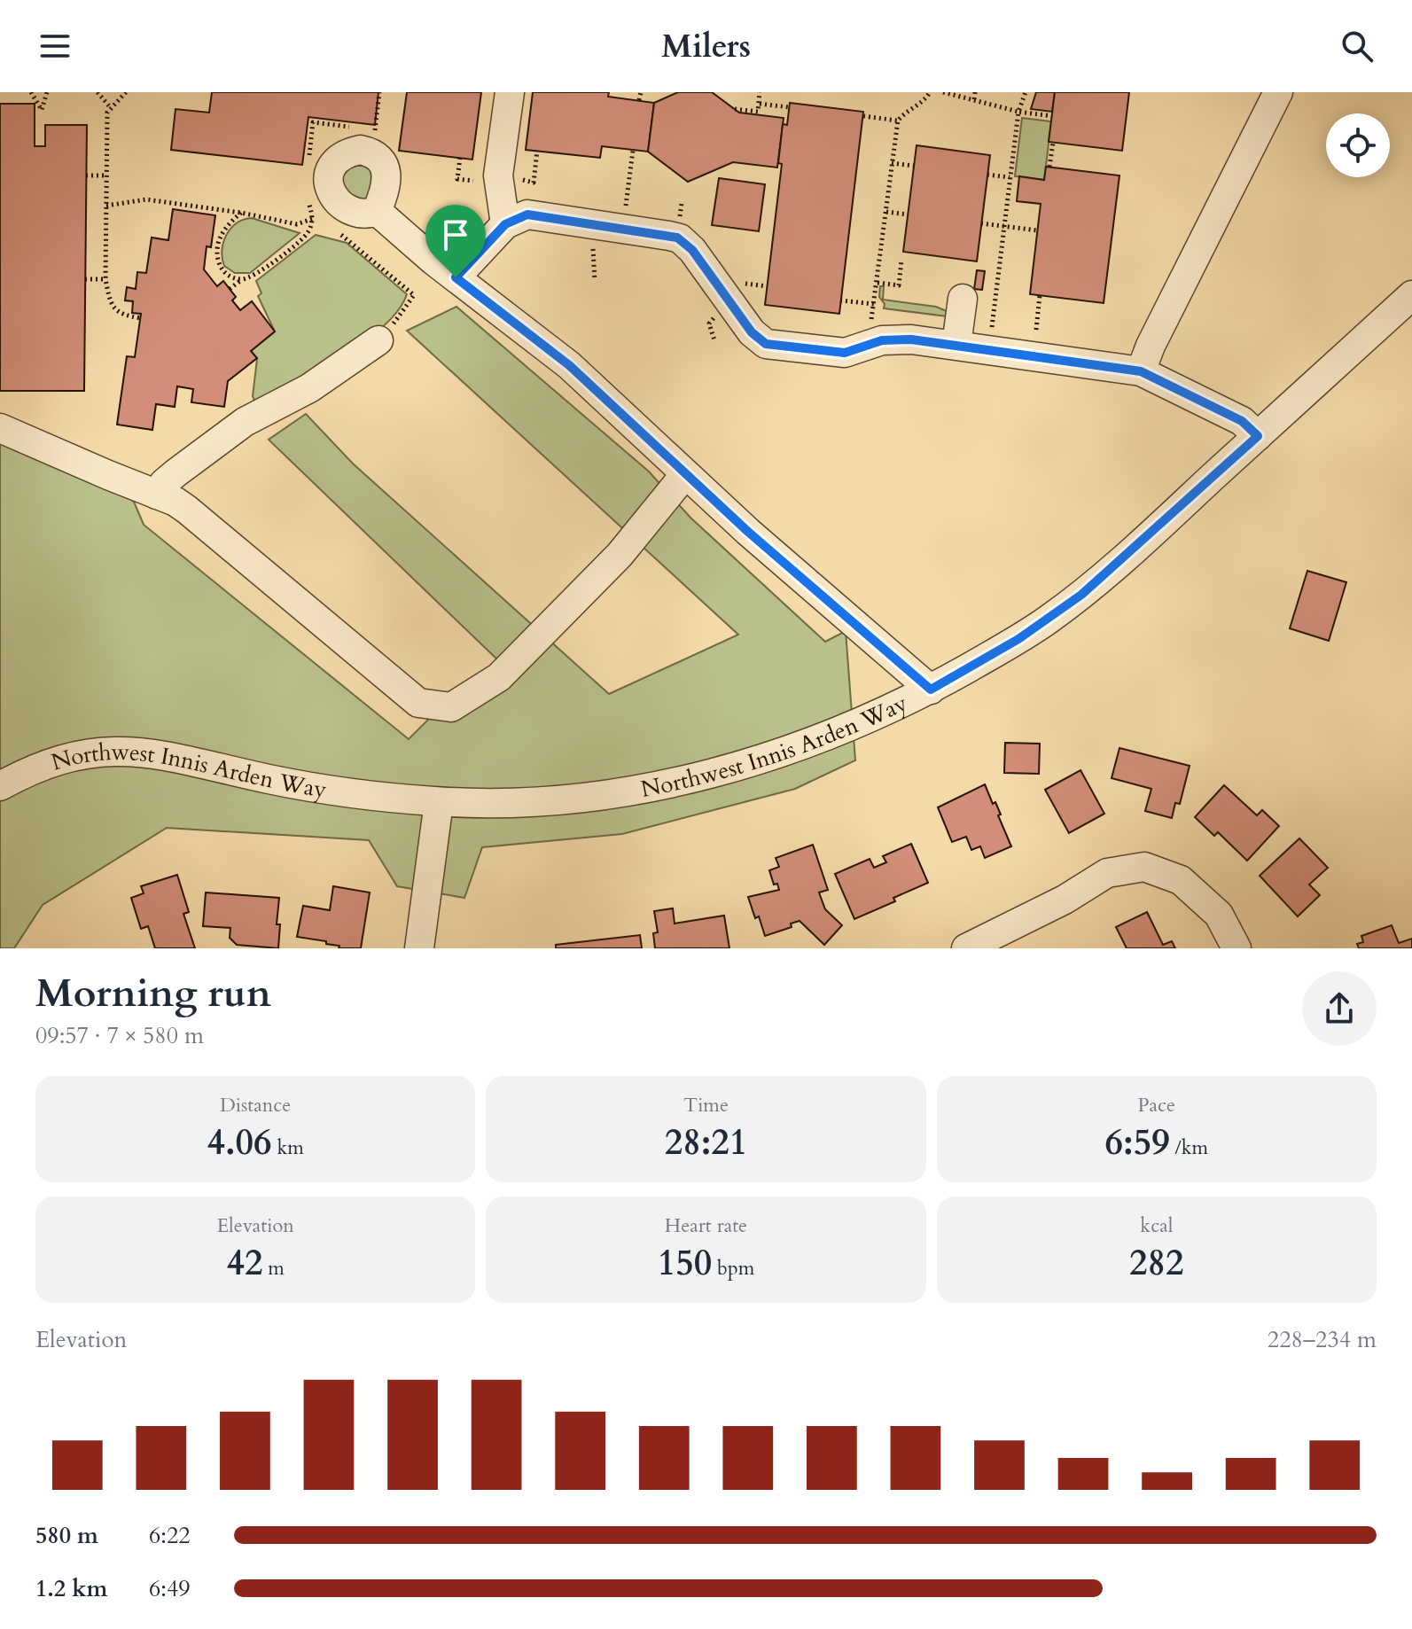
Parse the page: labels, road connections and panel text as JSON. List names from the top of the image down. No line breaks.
{"streets":{"street":["Northwest Innis Arden Way"]},"page":{"header":"Milers","heading":["Morning run","09:57 · 7 × 580 m"],"stats":[["Distance","4.06 km"],["Time","28:21"],["Pace","6:59 /km"],["Elevation","42 m"],["Heart rate","150 bpm"],["kcal","282"]],"chart":["Elevation","228–234 m"],"list":[{"name":"580 m","note":"6:22"},{"name":"1.2 km","note":"6:49"}]}}
